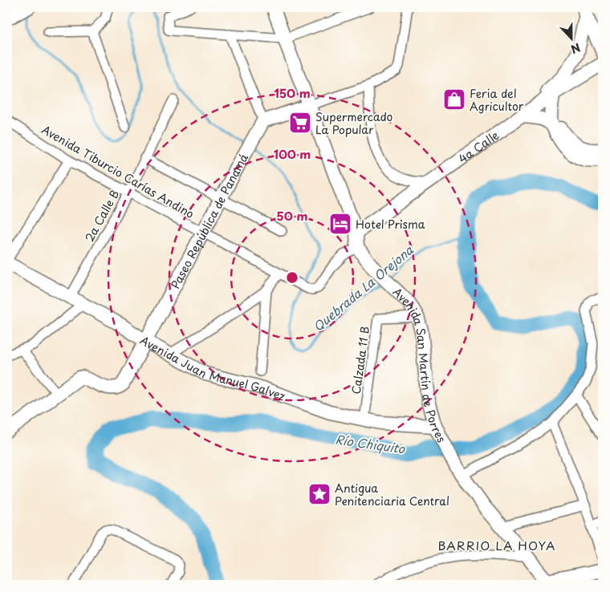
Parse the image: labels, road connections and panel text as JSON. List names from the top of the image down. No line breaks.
{"streets":{"street":["4a Calle","Avenida Tiburcio Carías Andino","2a Calle B","Paseo República de Panamá","Calzada 11 B","Avenida San Martín de Porres","Avenida Juan Manuel Galvez"]},"crossings":[["Avenida Tiburcio Carías Andino","2a Calle B"],["Avenida Tiburcio Carías Andino","Paseo República de Panamá"],["Avenida Tiburcio Carías Andino","Avenida San Martín de Porres"],["2a Calle B","Avenida Juan Manuel Galvez"],["Paseo República de Panamá","Avenida Juan Manuel Galvez"],["Calzada 11 B","Avenida San Martín de Porres"],["Calzada 11 B","Avenida Juan Manuel Galvez"],["Avenida San Martín de Porres","Avenida Juan Manuel Galvez"]],"districts":["BARRIO LA HOYA"],"water":["Quebrada La Orejona","Río Chiquito"],"places":{"shop":["Feria del Agricultor"],"supermarket":["Supermercado La Popular"],"hotel":["Hotel Prisma"],"place":["Antigua Penitenciaria Central"]},"north":"bottom","rings":["150 m","100 m","50 m"]}
